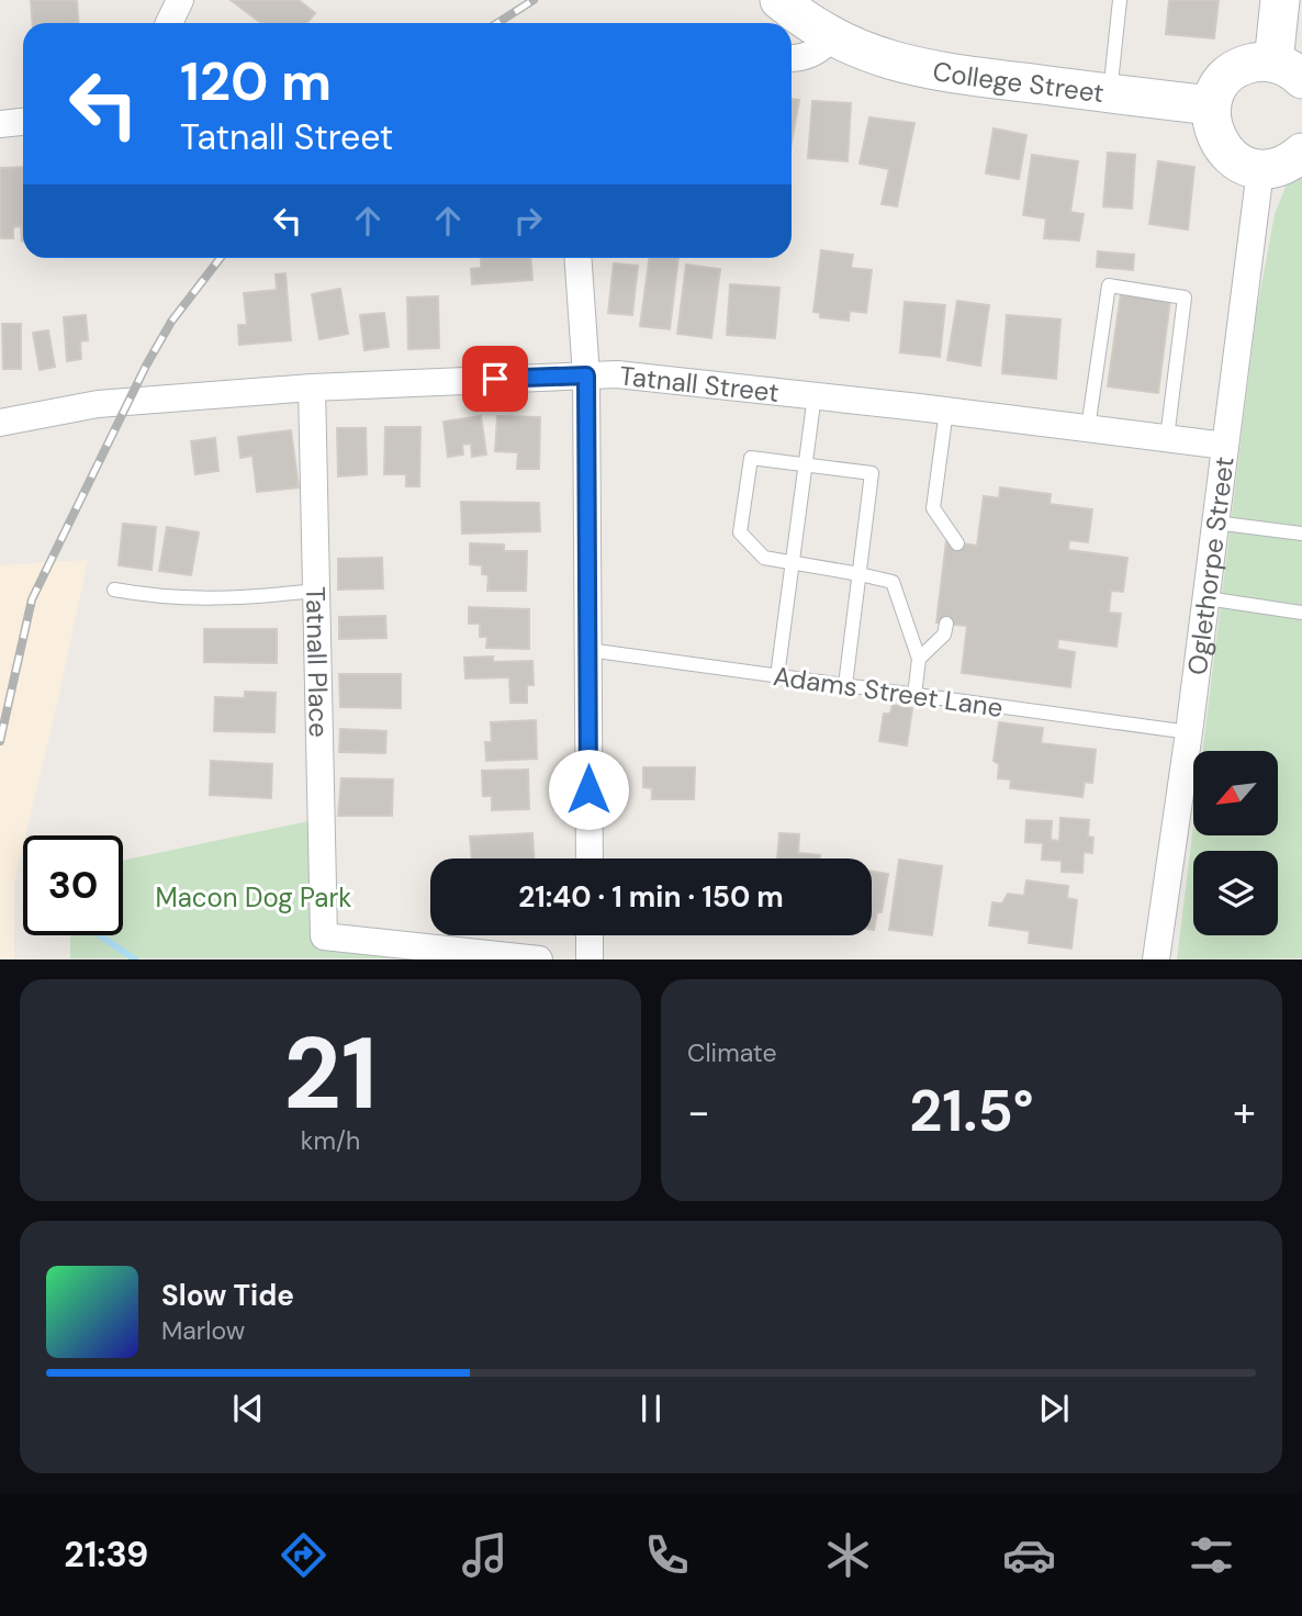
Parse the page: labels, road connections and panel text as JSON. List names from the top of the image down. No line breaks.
{"streets":{"street":["College Street","Tatnall Street","Oglethorpe Street","Tatnall Place"],"lane":["Adams Street Lane"]},"crossings":[["Tatnall Street","Oglethorpe Street"],["Tatnall Street","Tatnall Place"],["Oglethorpe Street","Adams Street Lane"]],"parks":["Macon Dog Park"],"north":"bottom left","page":{"turn":["120 m","Tatnall Street"],"limit":"30","trip":"21:40 · 1 min · 150 m","tile":[["21","km/h"],"Climate"],"heat":["−","21.5°","+"],"song":["Slow Tide","Marlow"],"tabs":"21:39"}}
